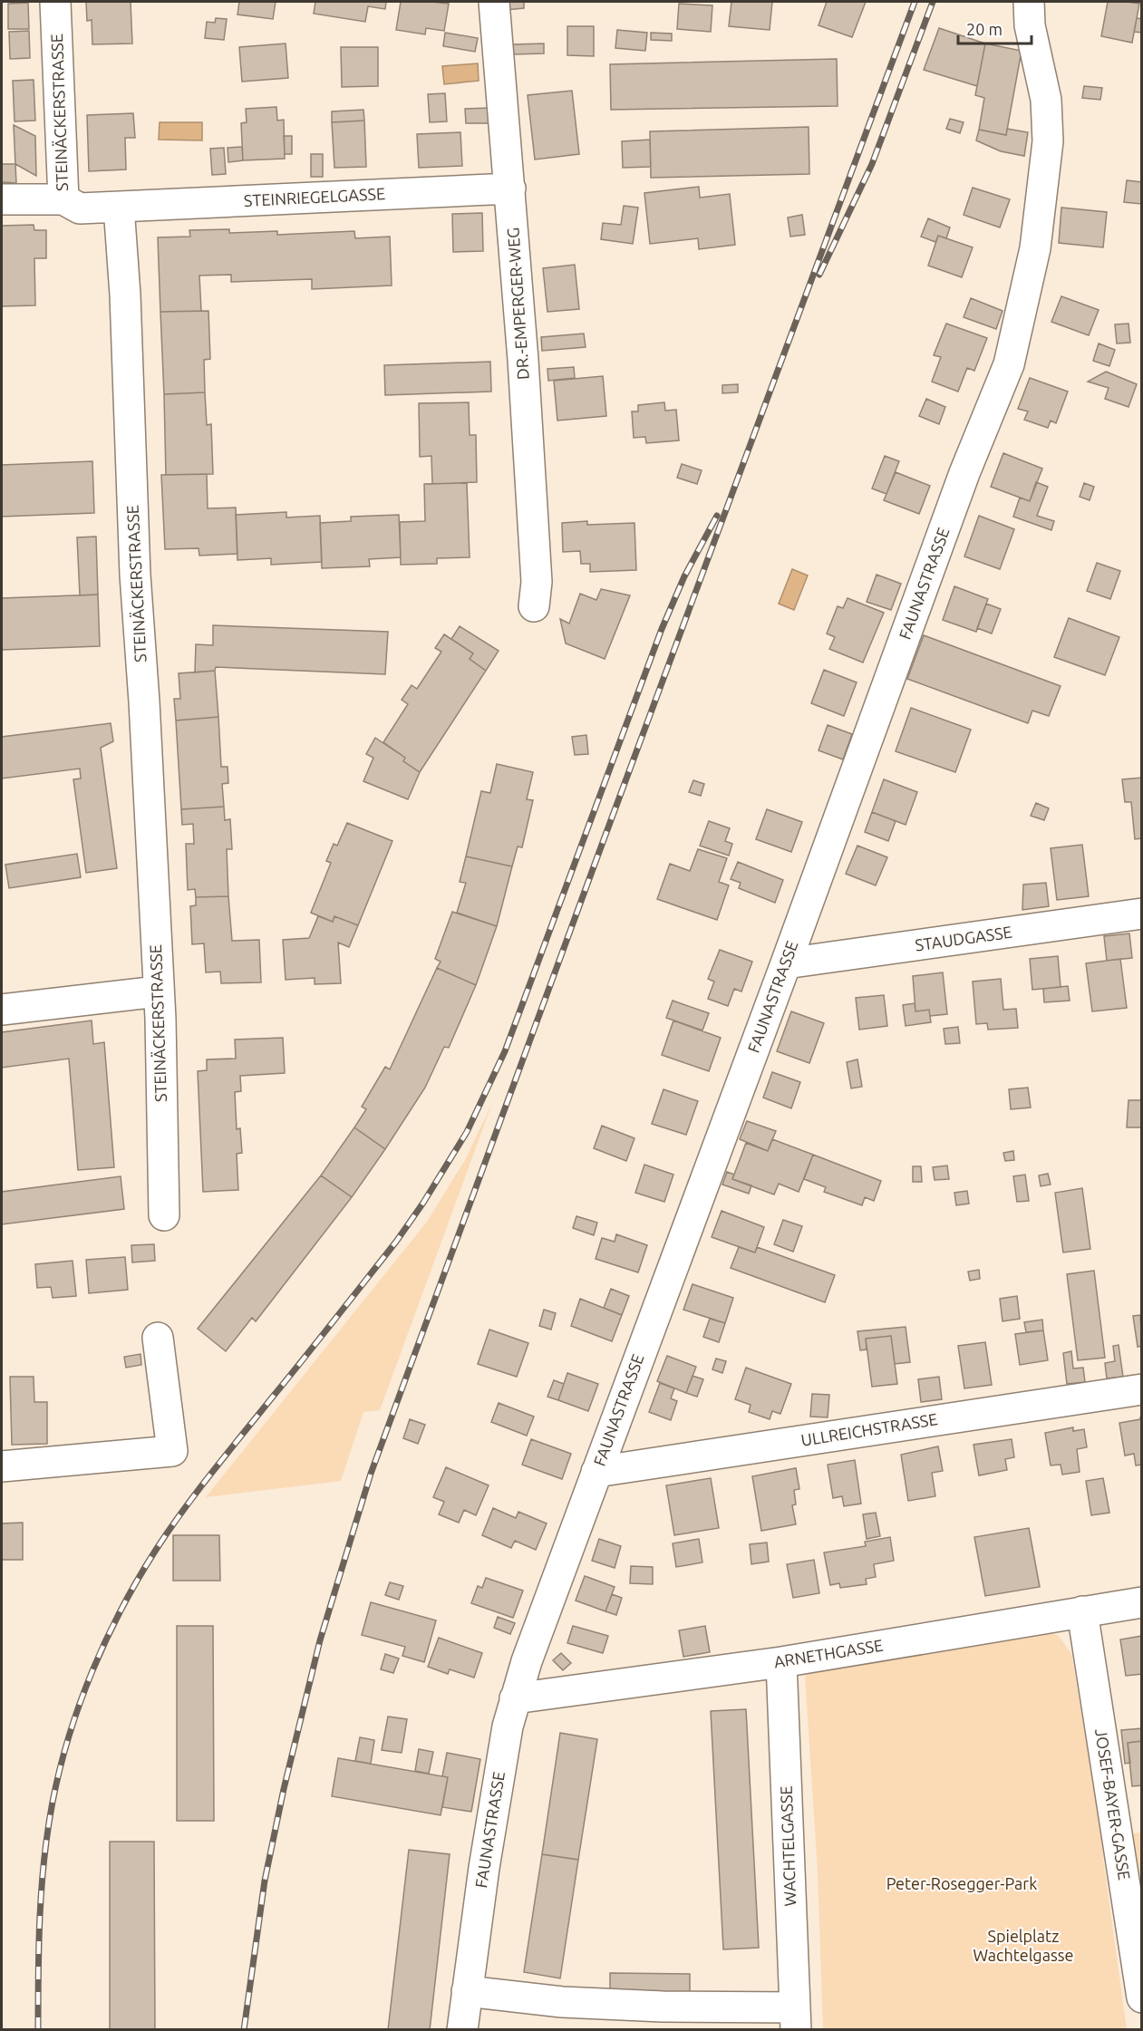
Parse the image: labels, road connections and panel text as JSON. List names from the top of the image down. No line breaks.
{"streets":{"street":["STEINÄCKERSTRASSE","STEINRIEGELGASSE","DR.-EMPERGER-WEG","FAUNASTRASSE","STAUDGASSE","ULLREICHSTRASSE","ARNETHGASSE","JOSEF-BAYER-GASSE","WACHTELGASSE"]},"crossings":[["STEINÄCKERSTRASSE","STEINRIEGELGASSE"],["STEINRIEGELGASSE","DR.-EMPERGER-WEG"],["FAUNASTRASSE","STAUDGASSE"],["FAUNASTRASSE","ULLREICHSTRASSE"],["FAUNASTRASSE","ARNETHGASSE"],["ARNETHGASSE","JOSEF-BAYER-GASSE"],["ARNETHGASSE","WACHTELGASSE"]],"parks":["Peter-Rosegger-Park","Spielplatz Wachtelgasse"],"scale_bar":"20 m"}
